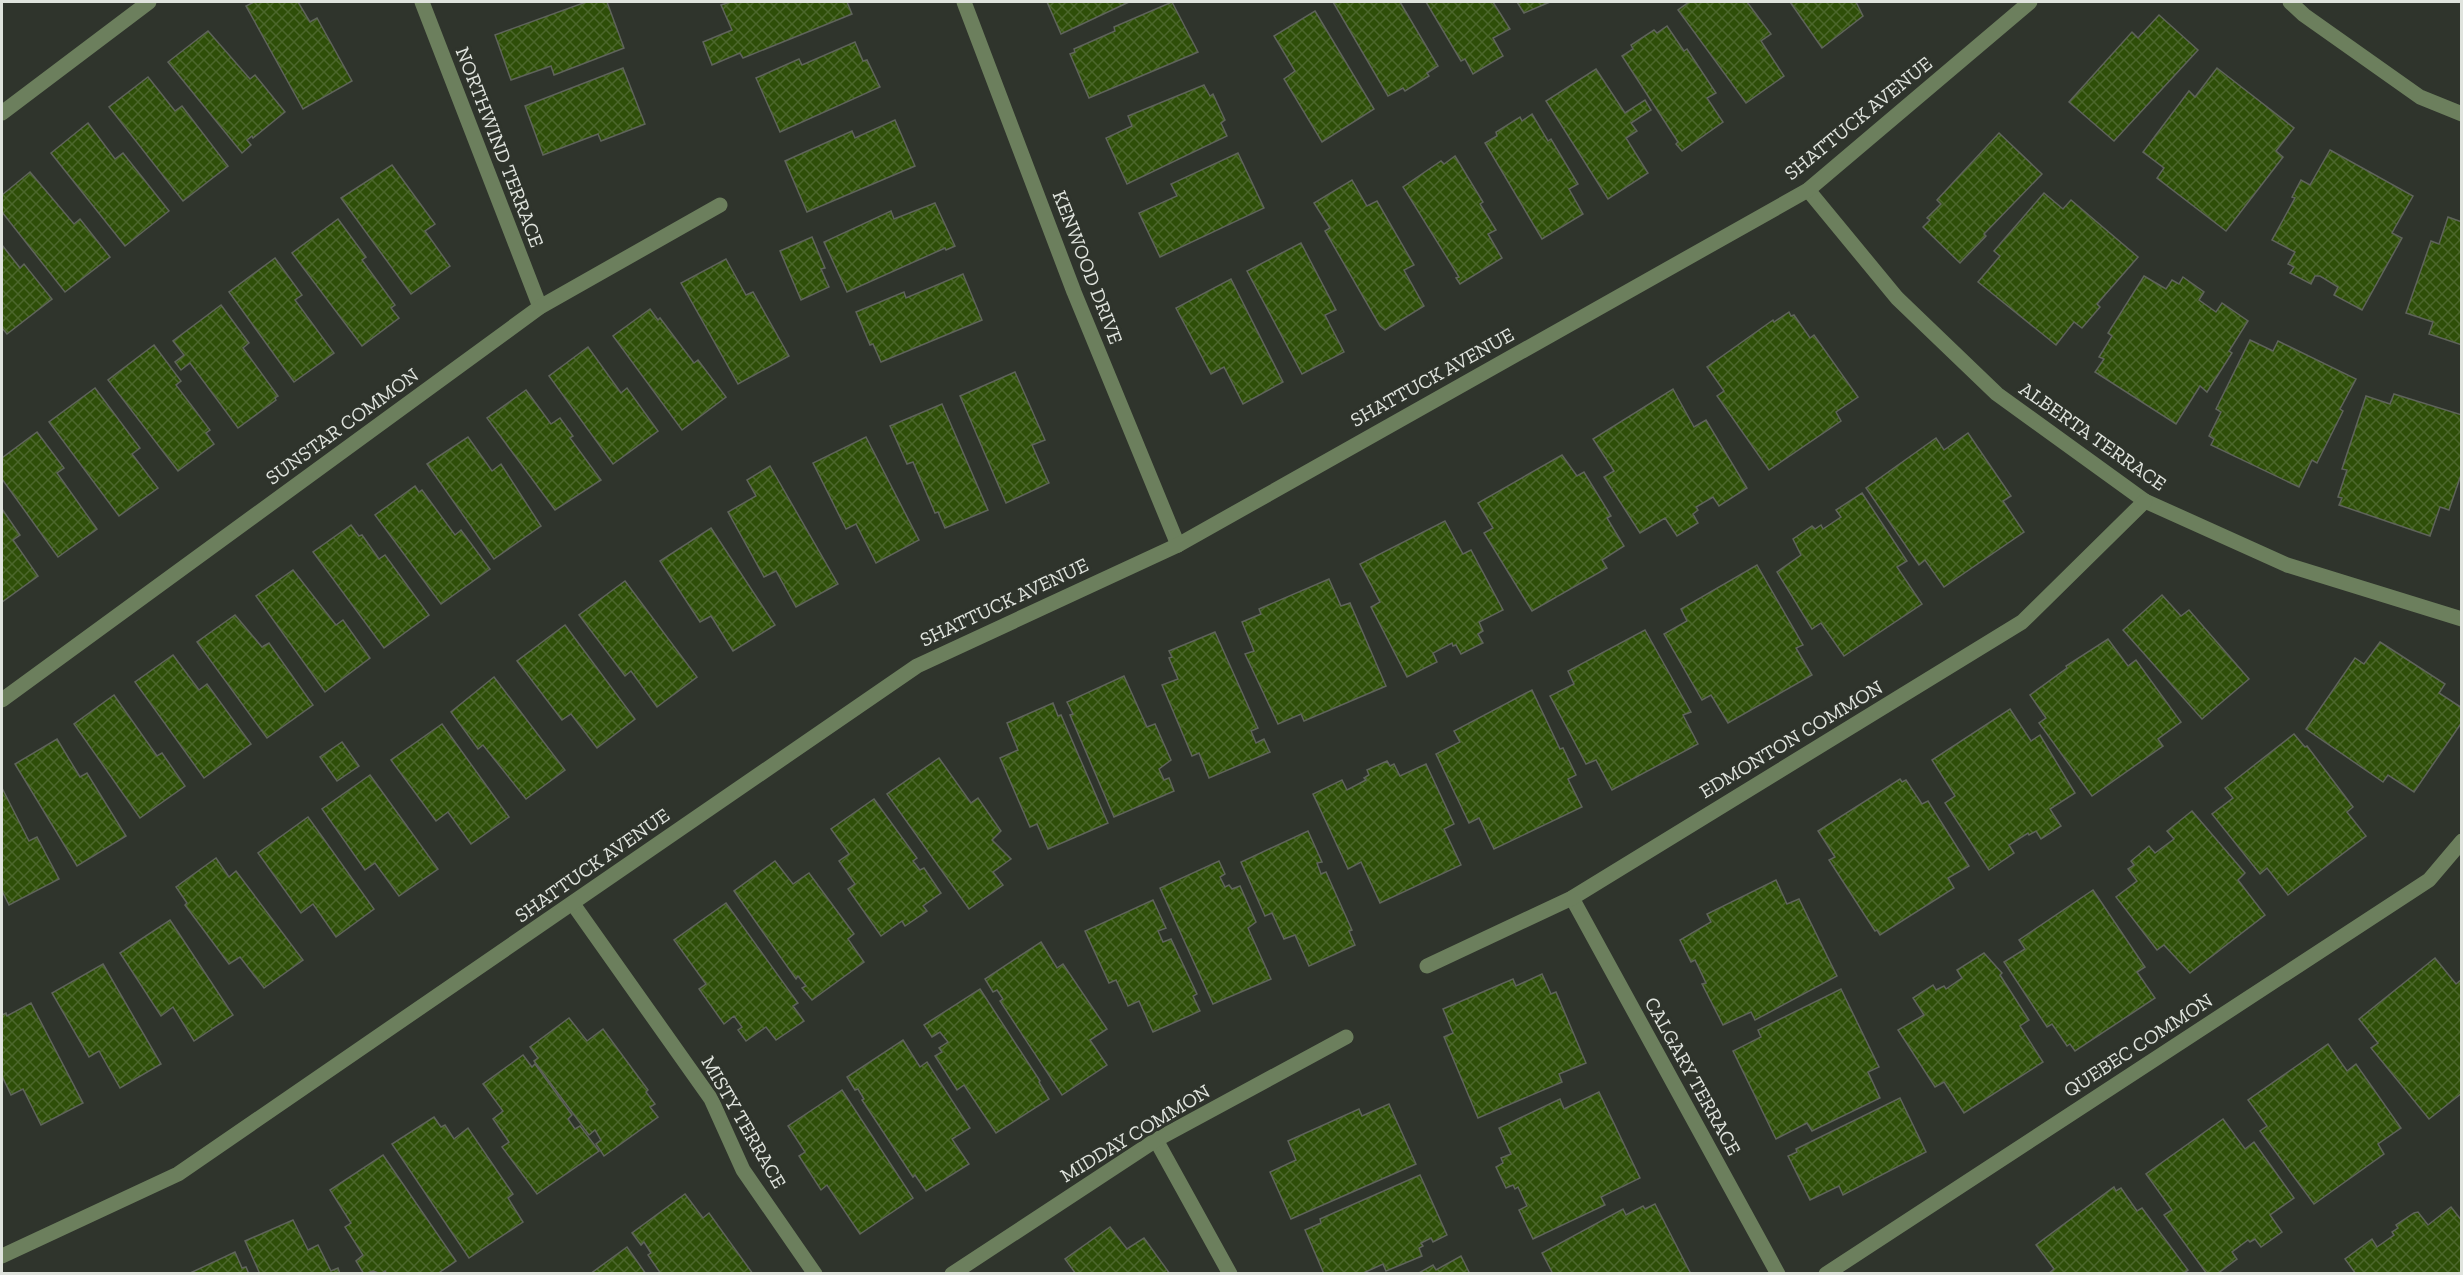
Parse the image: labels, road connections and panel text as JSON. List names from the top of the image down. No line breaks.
{"streets":{"street":["SHATTUCK AVENUE","NORTHWIND TERRACE","KENWOOD DRIVE","SUNSTAR COMMON","ALBERTA TERRACE","EDMONTON COMMON","QUEBEC COMMON","CALGARY TERRACE","MISTY TERRACE","MIDDAY COMMON"]},"crossings":[["SHATTUCK AVENUE","KENWOOD DRIVE"],["SHATTUCK AVENUE","ALBERTA TERRACE"],["SHATTUCK AVENUE","MISTY TERRACE"],["NORTHWIND TERRACE","SUNSTAR COMMON"],["ALBERTA TERRACE","EDMONTON COMMON"],["EDMONTON COMMON","CALGARY TERRACE"]]}
